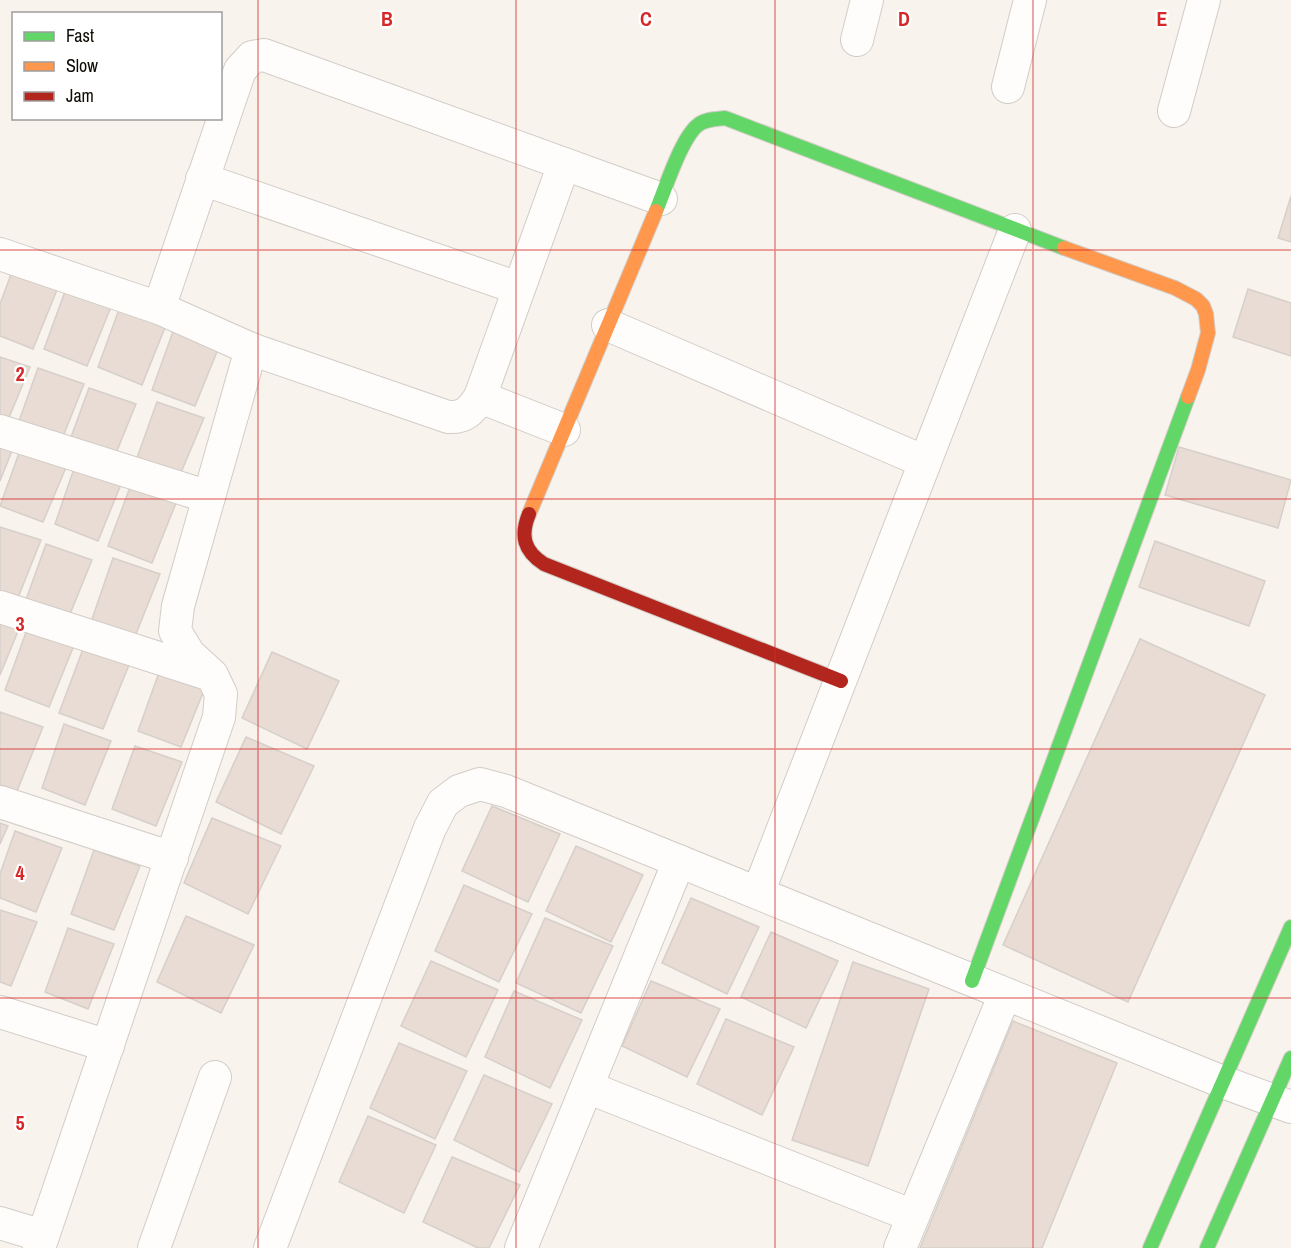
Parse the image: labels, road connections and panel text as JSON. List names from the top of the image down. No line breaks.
{"legend":["Fast","Slow","Jam"],"grid":{"columns":["B","C","D","E"],"rows":["2","3","4","5"]}}
